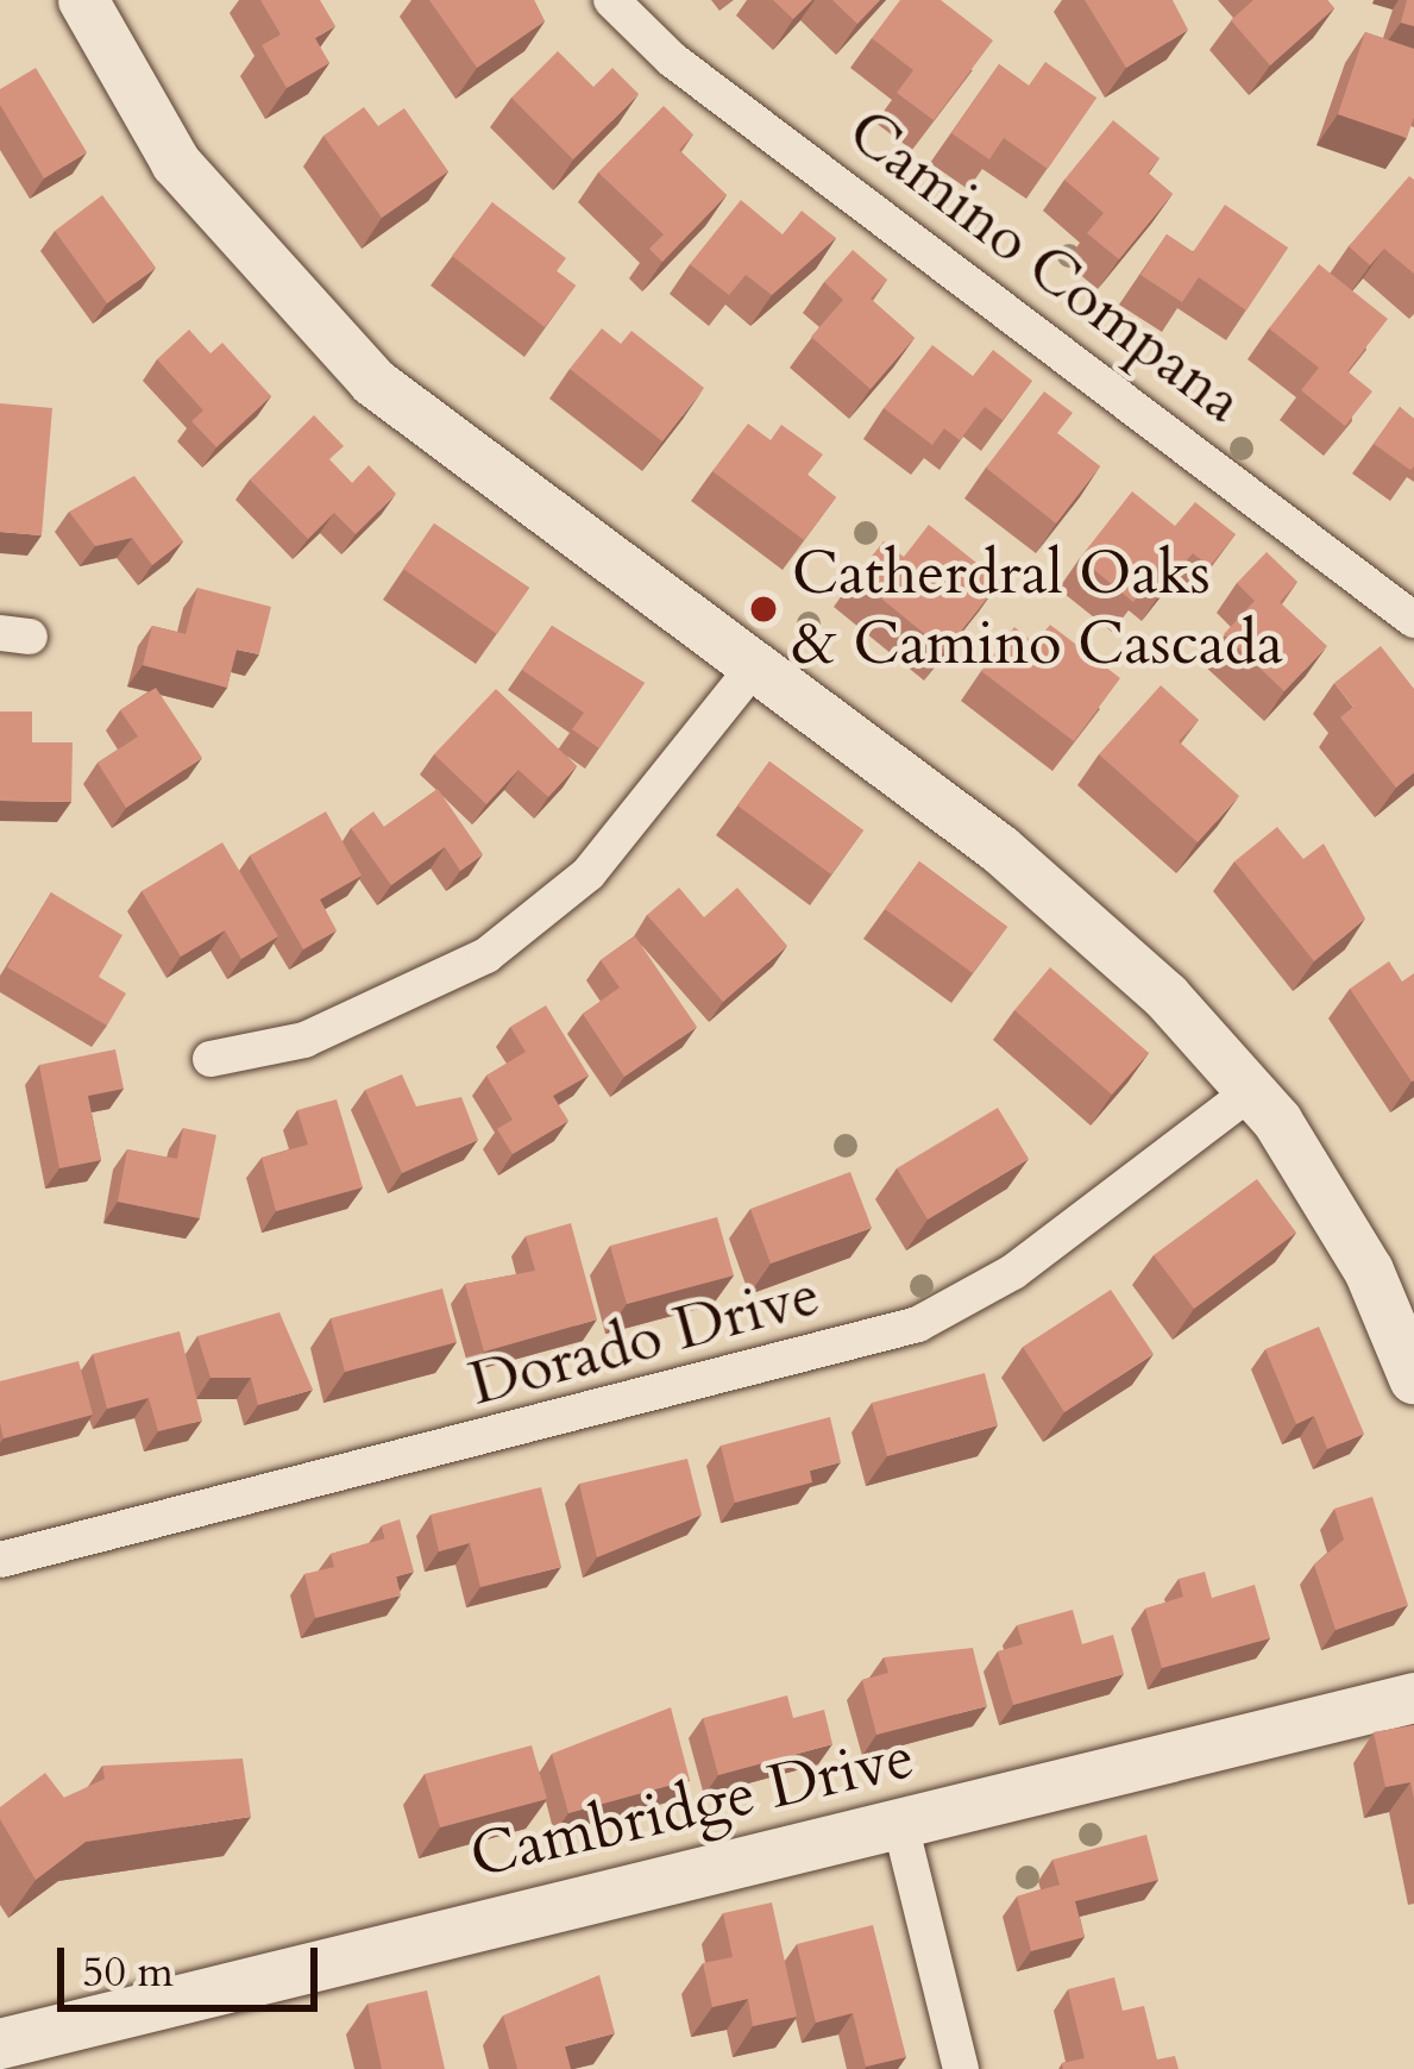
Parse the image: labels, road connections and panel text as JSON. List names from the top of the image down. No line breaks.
{"streets":{"main road":["Cambridge Drive"],"street":["Camino Compana","Dorado Drive"]},"places":["Catherdral Oaks & Camino Cascada"],"scale_bar":"50 m"}
